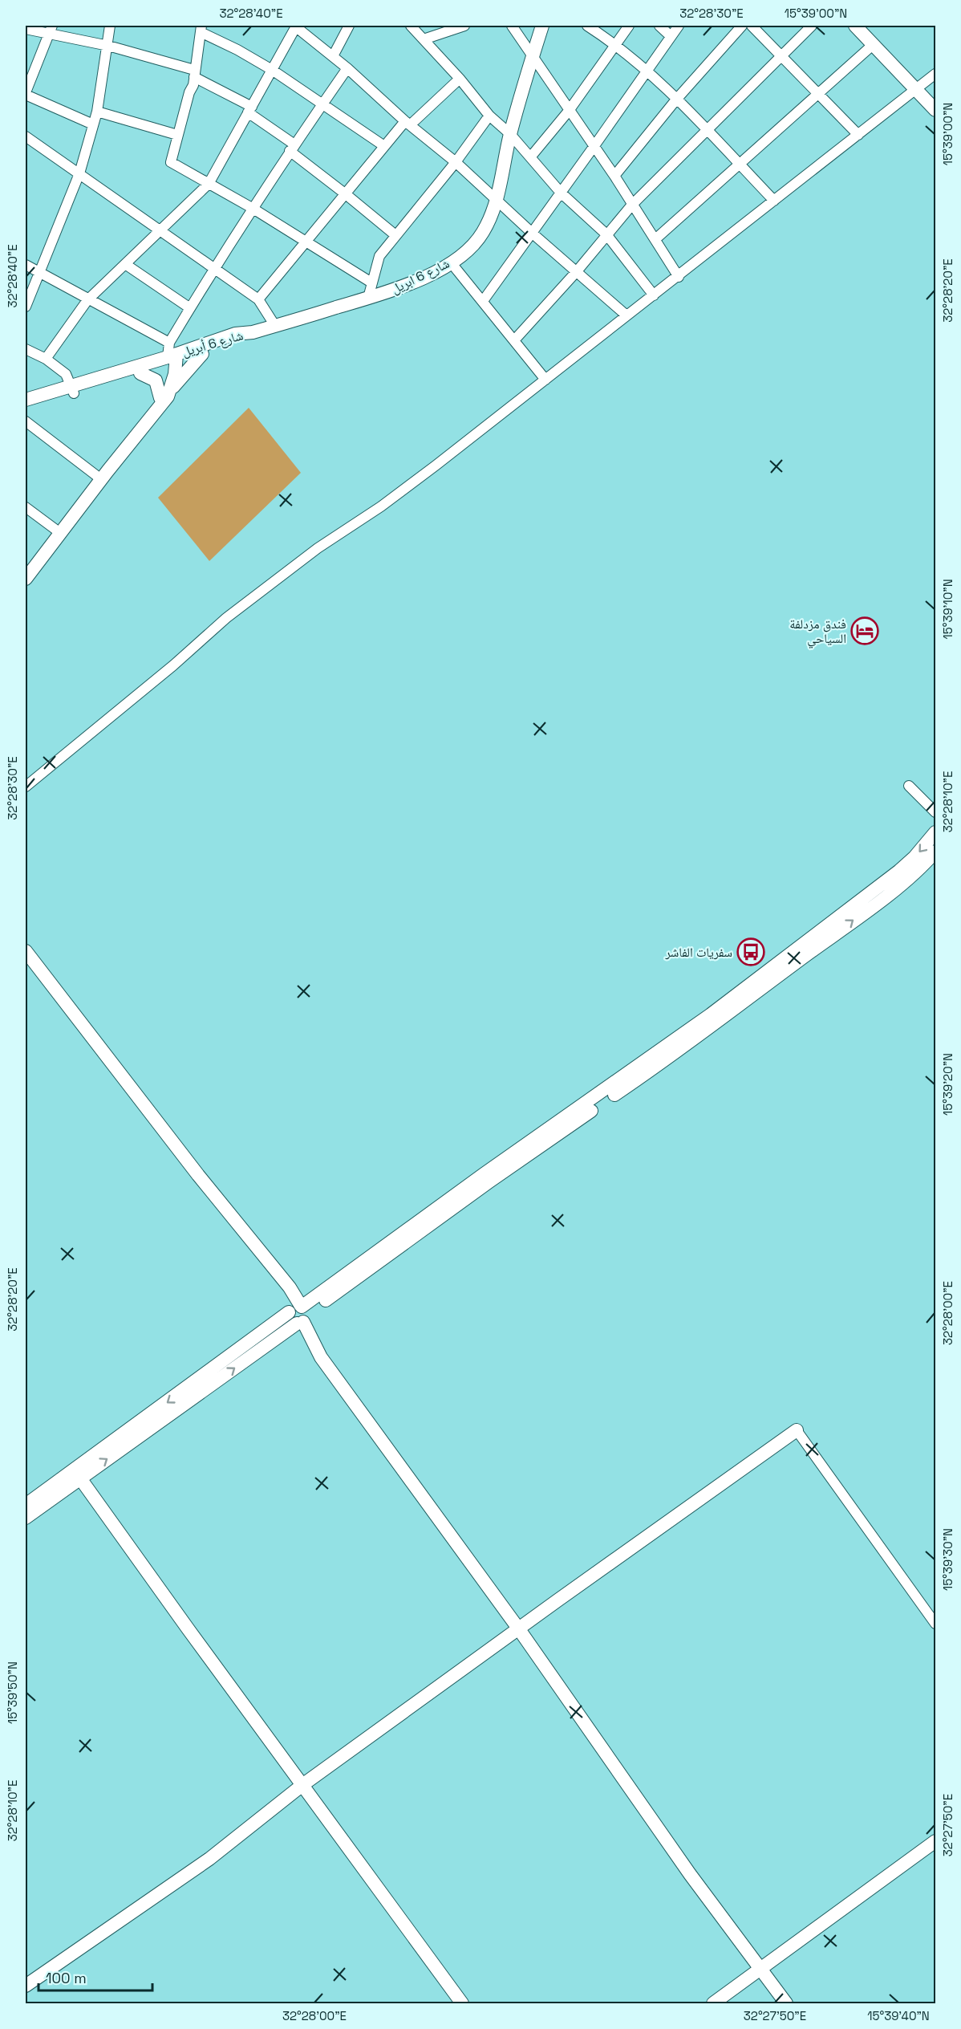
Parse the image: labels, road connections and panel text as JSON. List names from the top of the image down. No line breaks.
{"streets":{"street":["شارع 6 ابريل","شارع 6 أبريل"]},"crossings":[["شارع 6 ابريل","شارع 6 أبريل"]],"places":{"hotel":["فندق مزدلفة السياحي"],"bus stop":["سفريات الفاشر"]},"scale_bar":"100 m","coordinates":["32°28'40\"E","32°28'30\"E","15°39'00\"N","32°28'20\"E","15°39'10\"N","32°28'10\"E","15°39'20\"N","32°28'00\"E","15°39'30\"N","15°39'50\"N","32°27'50\"E","15°39'40\"N"]}
